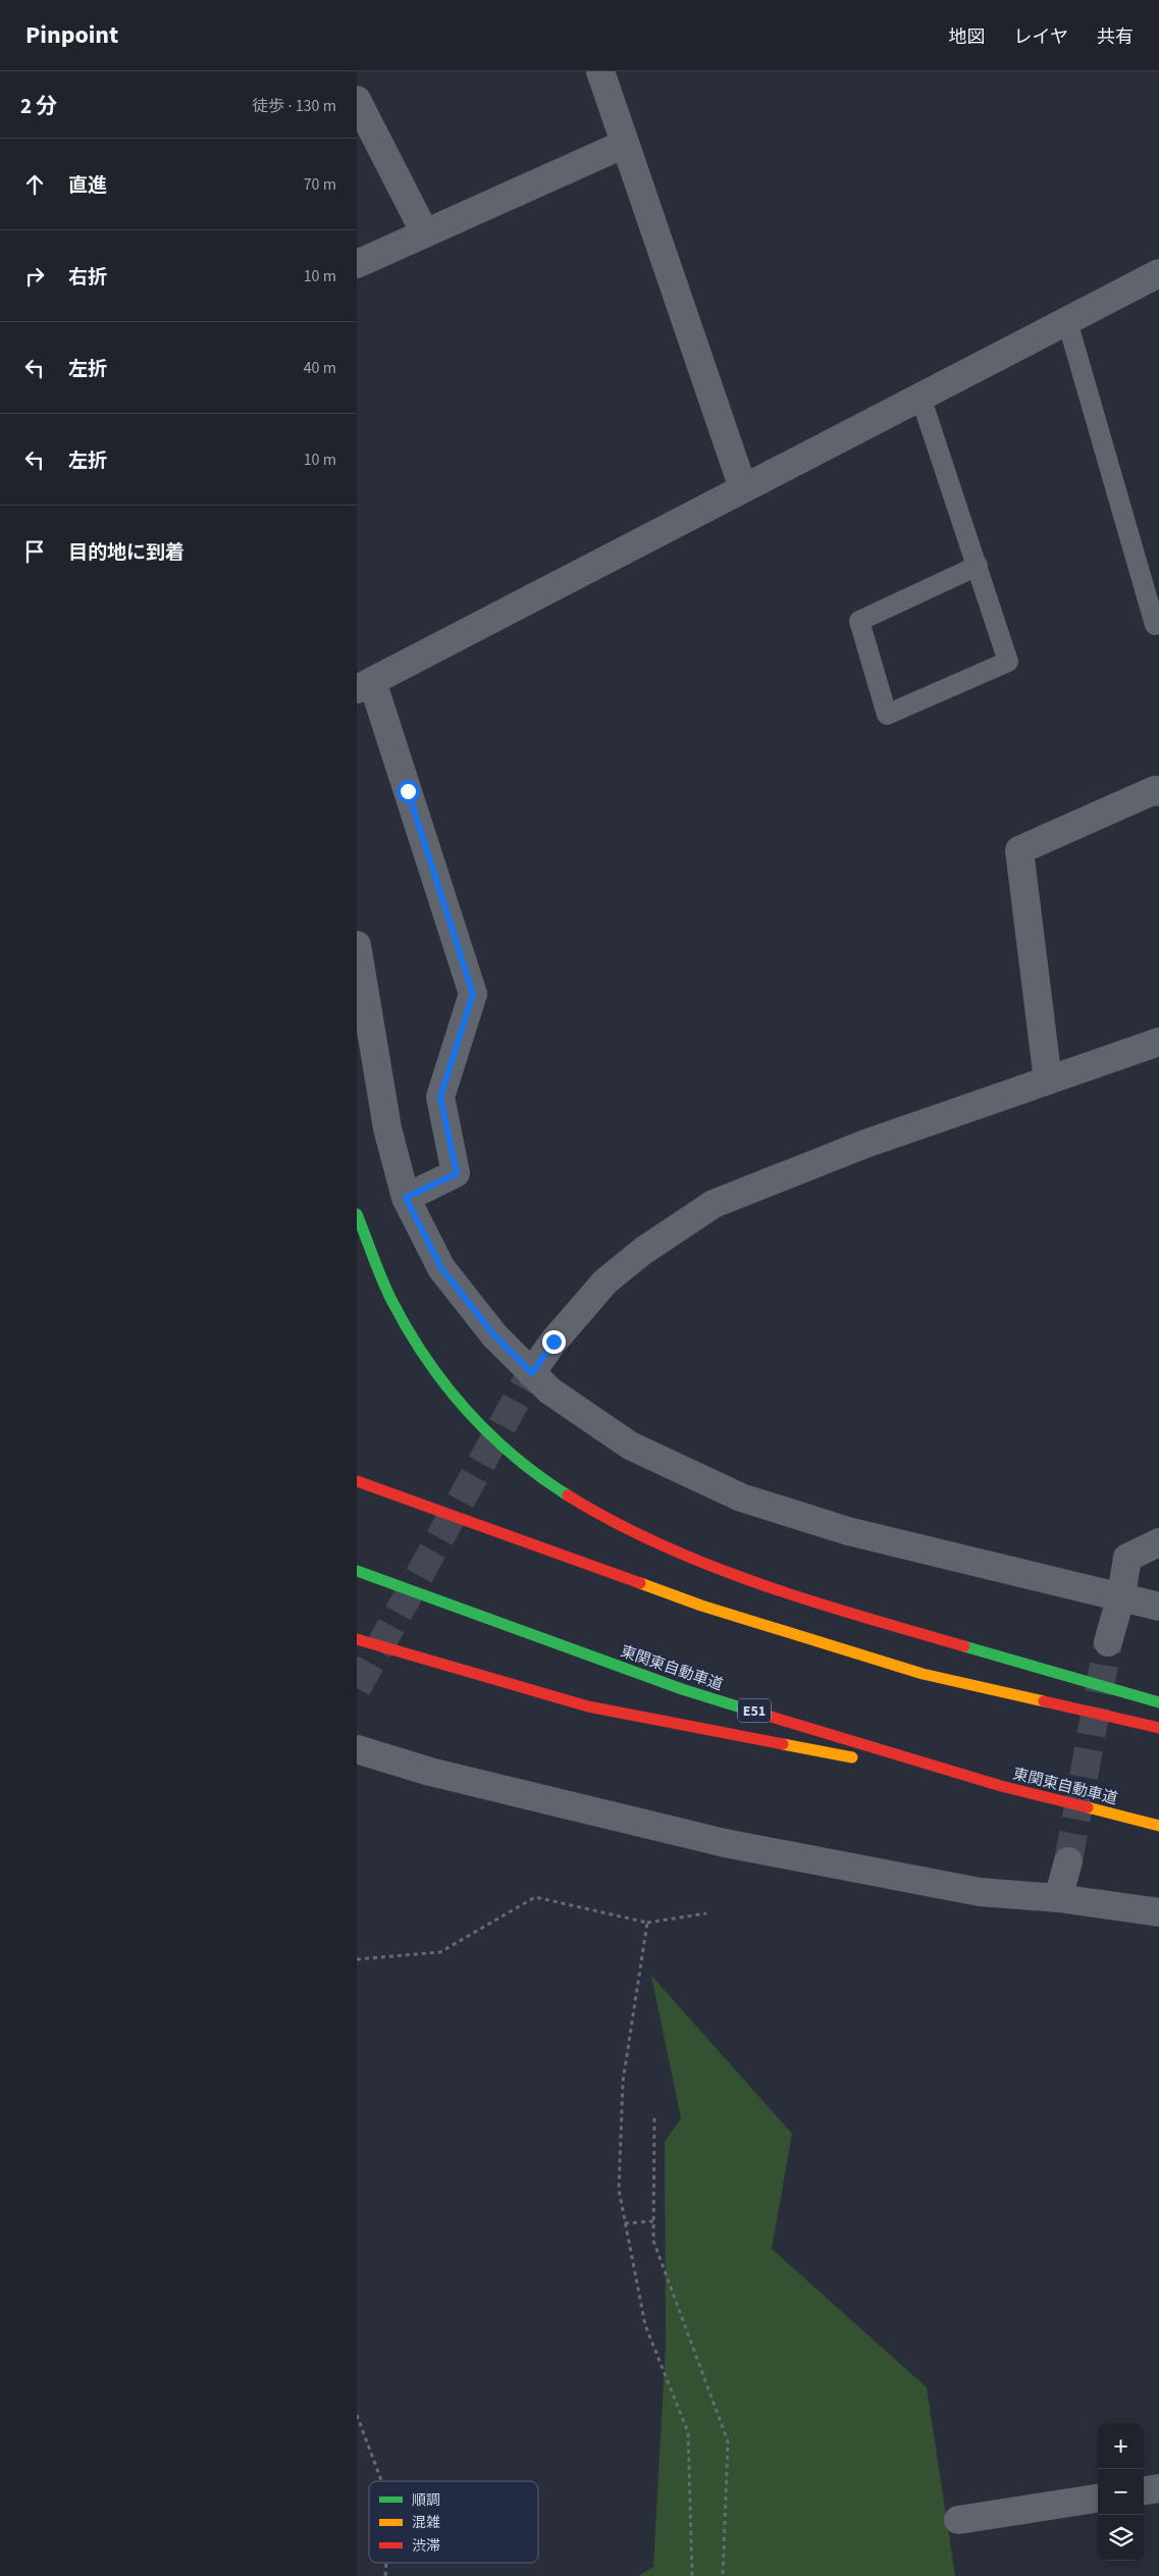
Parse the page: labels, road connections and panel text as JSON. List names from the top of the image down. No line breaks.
{"streets":{"highway":["東関東自動車道","E51"]},"legend":["順調","混雑","渋滞"],"page":{"header":"Pinpoint","nav":["地図","レイヤ","共有"],"heading":["2 分","徒歩 · 130 m"],"list":[["直進","70 m"],["右折","10 m"],["左折","40 m"],["左折","10 m"],"目的地に到着"],"map_buttons":["+","−"]}}
